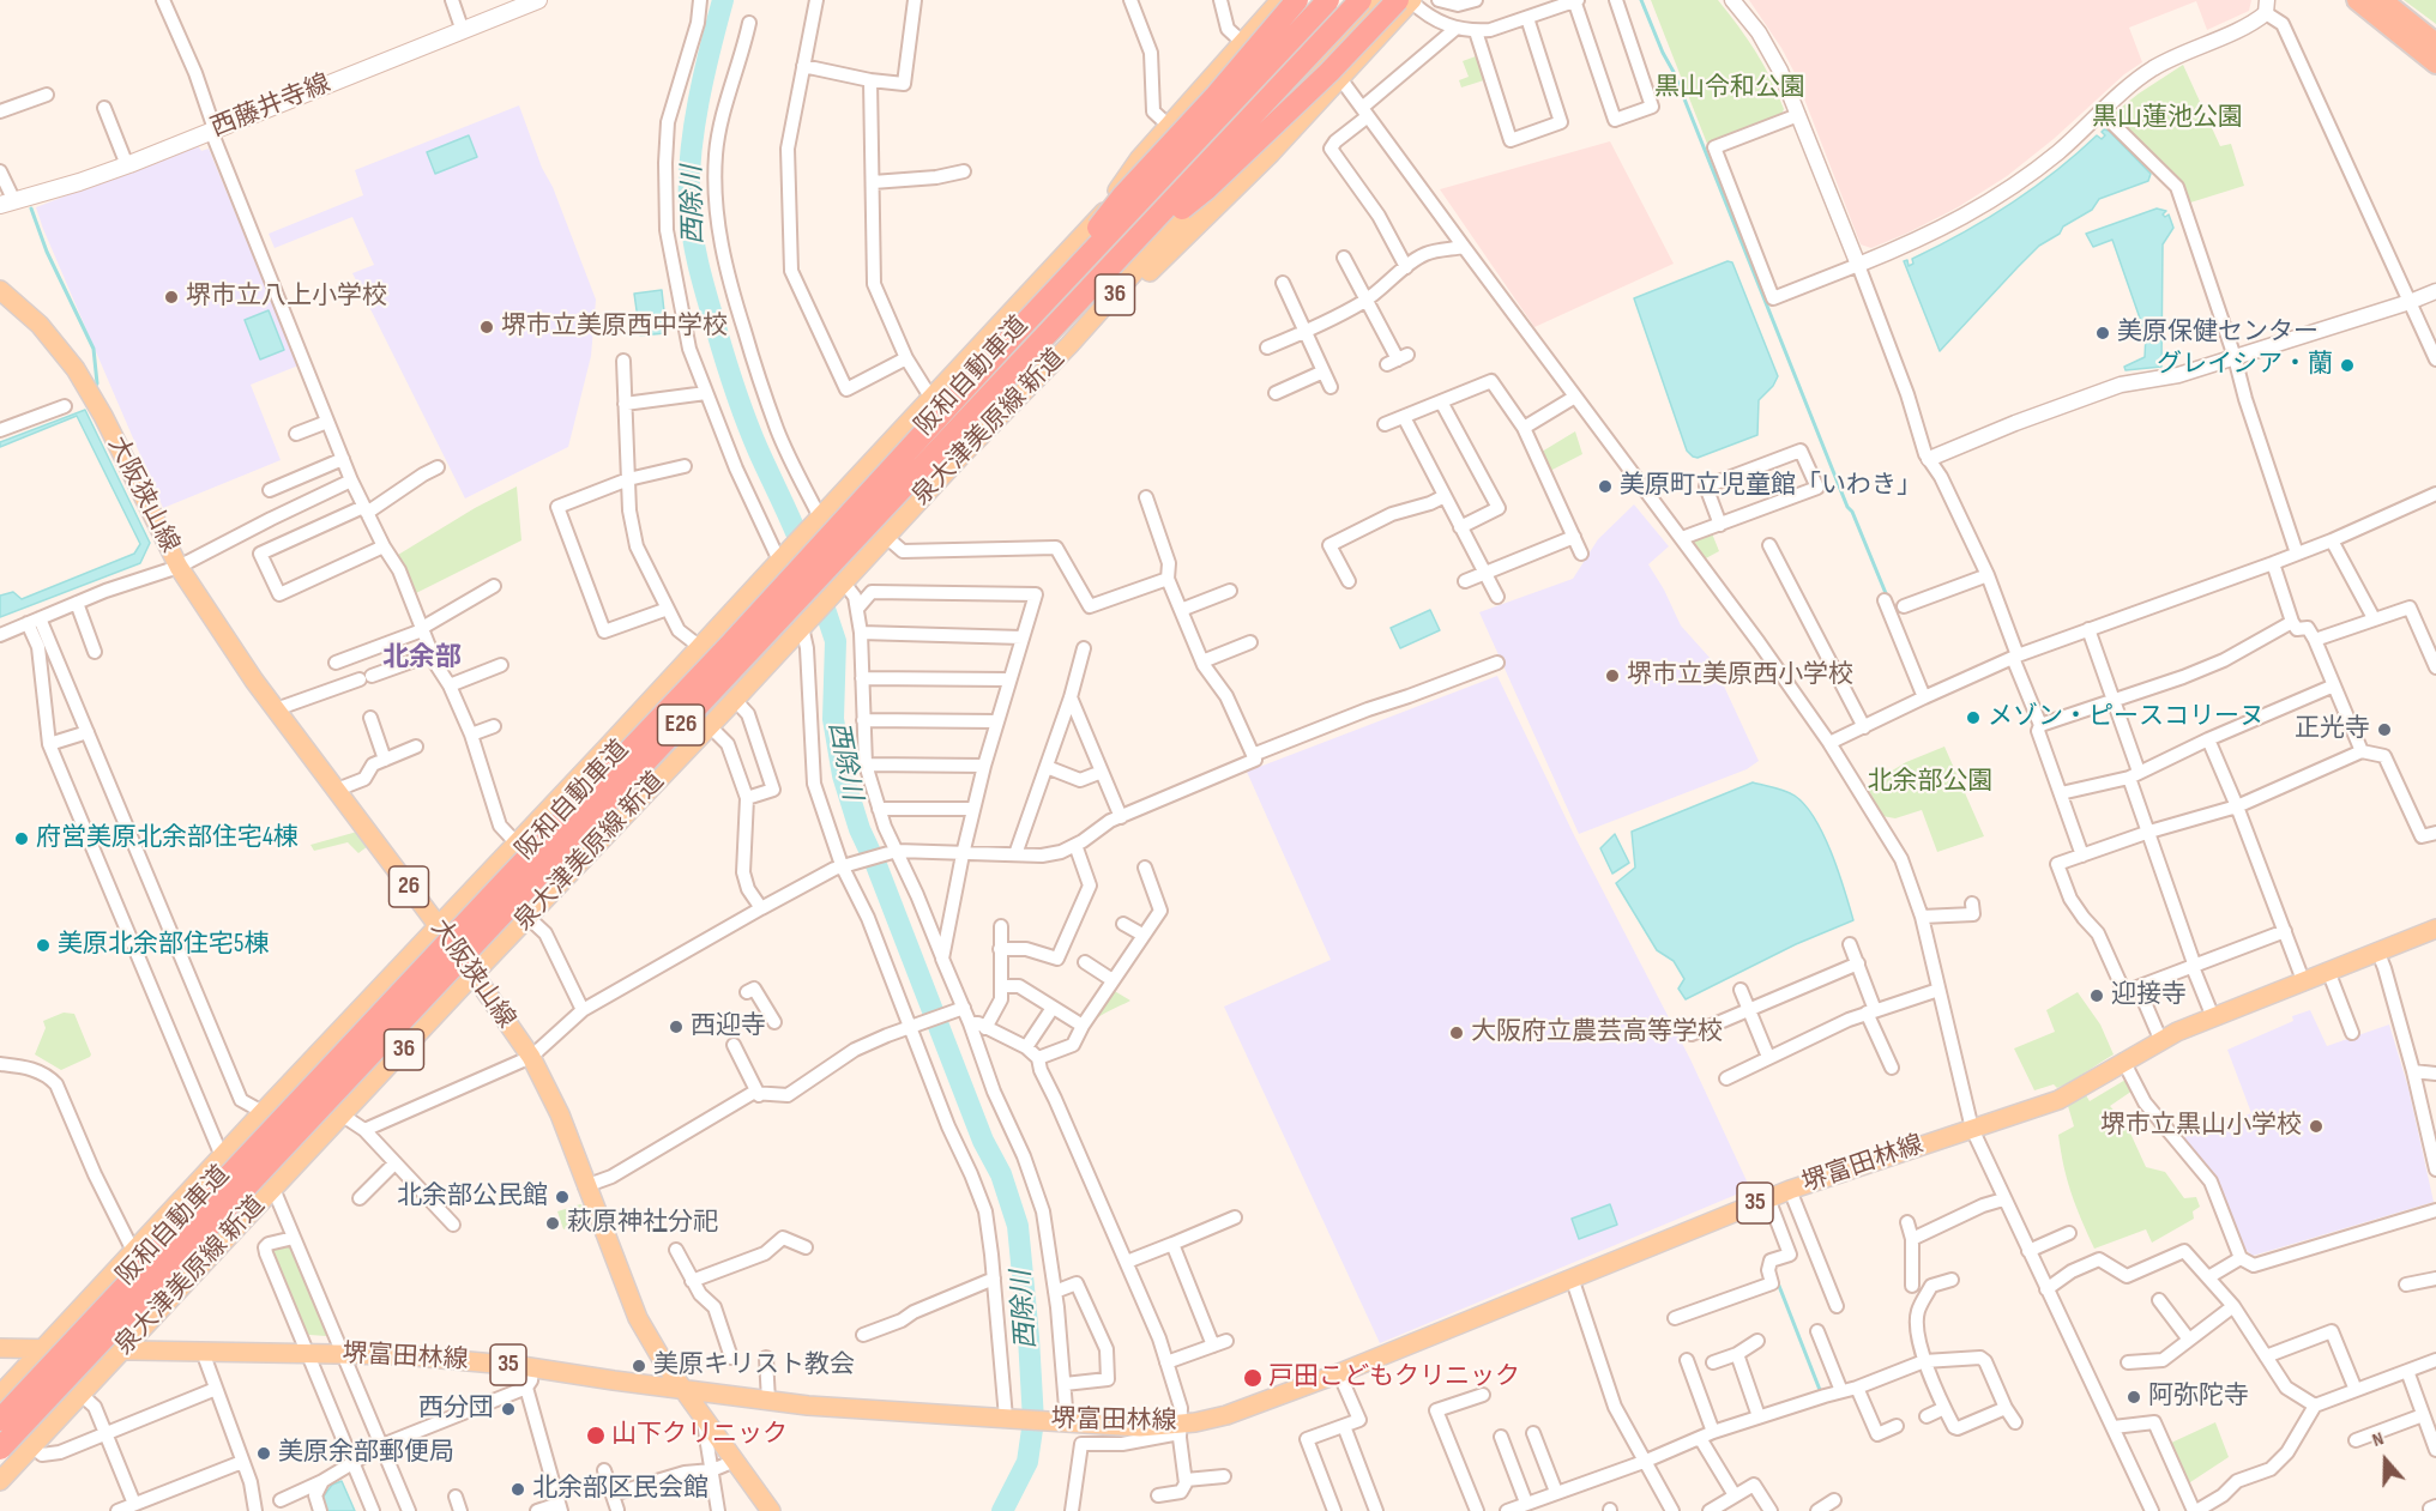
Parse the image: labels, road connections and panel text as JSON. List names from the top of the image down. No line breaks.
{"streets":{"highway":["阪和自動車道","E26"],"main road":["西藤井寺線","36","泉大津美原線 新道","大阪狭山線","26","堺富田林線","35"]},"crossings":[["36","泉大津美原線 新道"],["36","大阪狭山線"],["36","堺富田林線"],["泉大津美原線 新道","大阪狭山線"],["泉大津美原線 新道","堺富田林線"],["大阪狭山線","堺富田林線"]],"districts":["北余部"],"water":["西除川"],"parks":["黒山令和公園","黒山蓮池公園","北余部公園"],"places":["堺市立八上小学校","堺市立美原西中学校","美原保健センター","グレイシア・蘭","美原町立児童館「いわき」","堺市立美原西小学校","メゾン・ピースコリーヌ","正光寺","府営美原北余部住宅4棟","美原北余部住宅5棟","迎接寺","西迎寺","大阪府立農芸高等学校","堺市立黒山小学校","北余部公民館","萩原神社分祀","美原キリスト教会","戸田こどもクリニック","阿弥陀寺","西分団","山下クリニック","美原余部郵便局","北余部区民会館"],"north":"top"}
